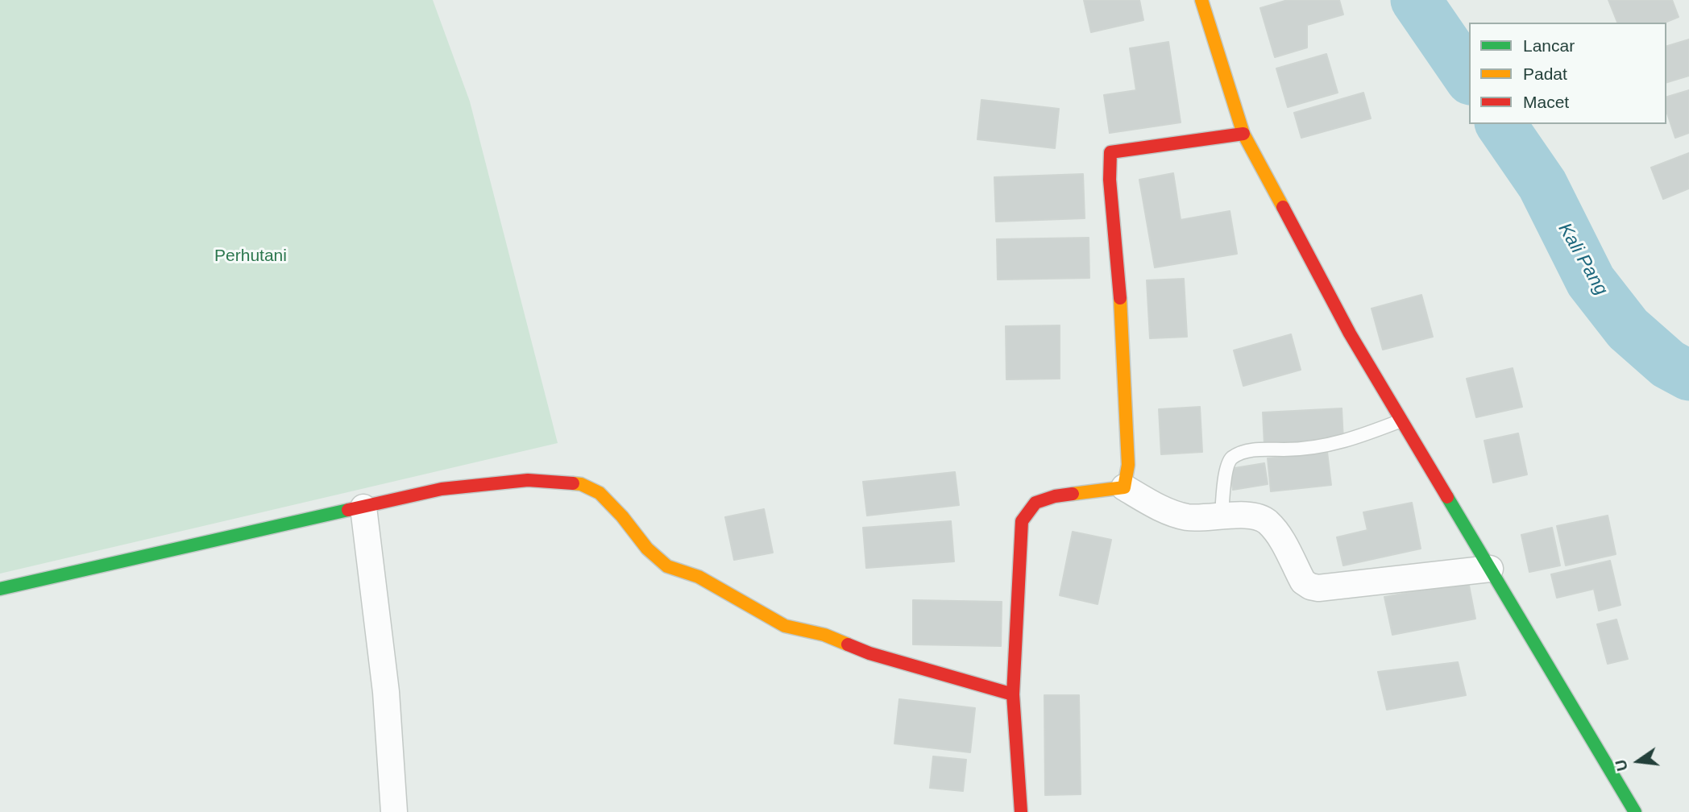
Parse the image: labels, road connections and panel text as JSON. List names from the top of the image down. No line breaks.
{"water":["Kali Pang"],"parks":["Perhutani"],"legend":["Lancar","Padat","Macet"],"north":"left"}
